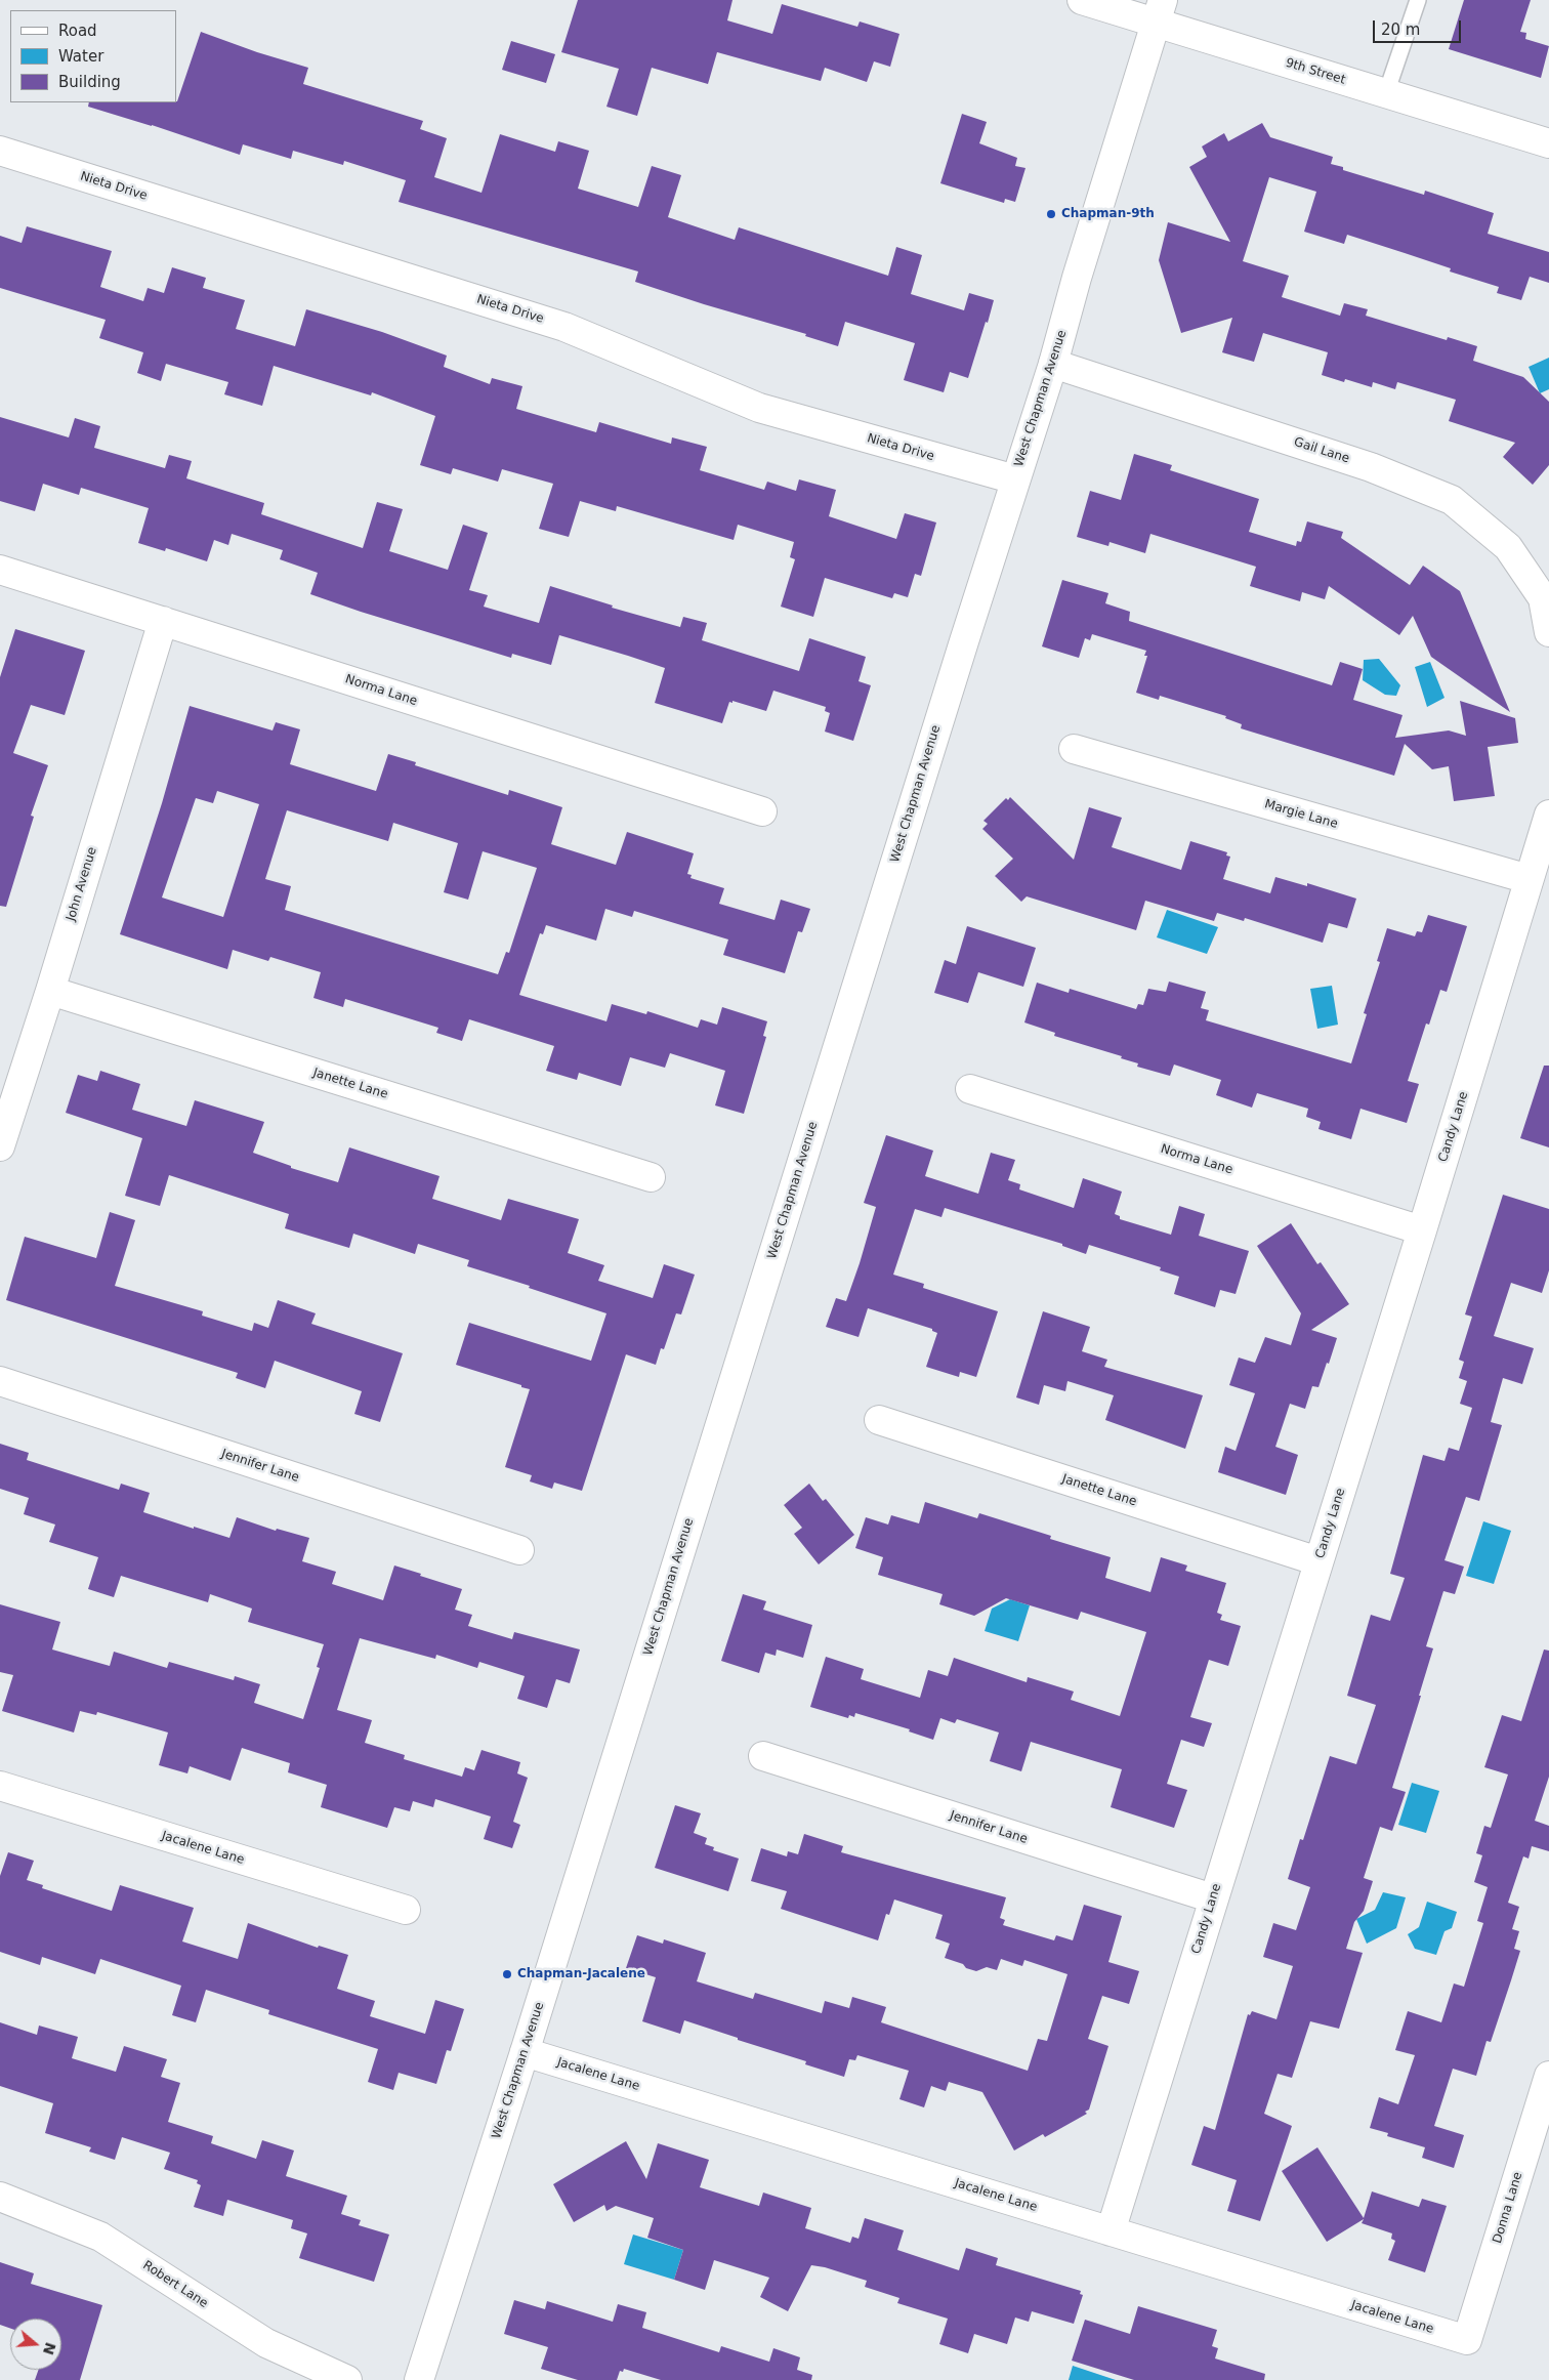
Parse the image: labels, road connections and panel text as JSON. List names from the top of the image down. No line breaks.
{"streets":{"street":["9th Street","Nieta Drive","West Chapman Avenue","Gail Lane","Norma Lane","Margie Lane","John Avenue","Janette Lane","Candy Lane","Jennifer Lane","Jacalene Lane","Donna Lane","Robert Lane"]},"crossings":[["9th Street","West Chapman Avenue"],["Nieta Drive","West Chapman Avenue"],["West Chapman Avenue","Gail Lane"],["West Chapman Avenue","Jacalene Lane"],["Norma Lane","John Avenue"],["Norma Lane","Candy Lane"],["Margie Lane","Candy Lane"],["John Avenue","Janette Lane"],["Janette Lane","Candy Lane"],["Candy Lane","Jennifer Lane"],["Candy Lane","Jacalene Lane"],["Jacalene Lane","Donna Lane"]],"places":["Chapman-9th","Chapman-Jacalene"],"legend":["Road","Water","Building"],"scale_bar":"20 m","north":"right"}
